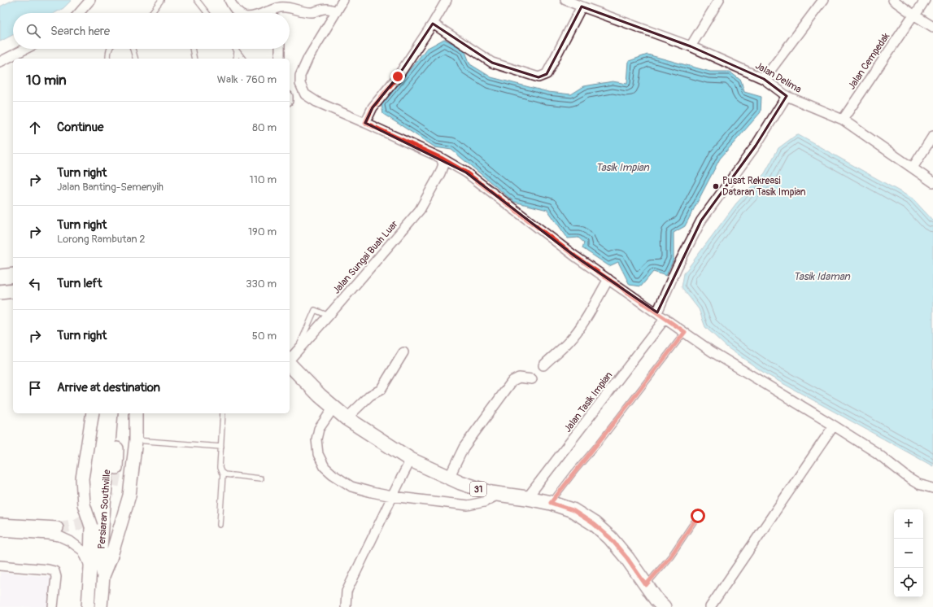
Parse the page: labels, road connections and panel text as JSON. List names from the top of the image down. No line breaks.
{"streets":{"main road":["31","Persiaran Southville"],"street":["Jalan Cempedak","Jalan Delima","Jalan Sungai Buah Luar","Jalan Tasik Impian"]},"crossings":[["Jalan Cempedak","Jalan Delima"],["Jalan Delima","Jalan Tasik Impian"],["Jalan Sungai Buah Luar","31"],["Jalan Tasik Impian","31"]],"water":["Tasik Impian","Tasik Idaman"],"places":["Pusat Rekreasi Dataran Tasik Impian"],"page":{"search":"Search here","heading":["10 min","Walk · 760 m"],"list":[["Continue","80 m"],["Turn right","Jalan Banting-Semenyih","110 m"],["Turn right","Lorong Rambutan 2","190 m"],["Turn left","330 m"],["Turn right","50 m"],"Arrive at destination"],"map_buttons":["+","−"]}}
